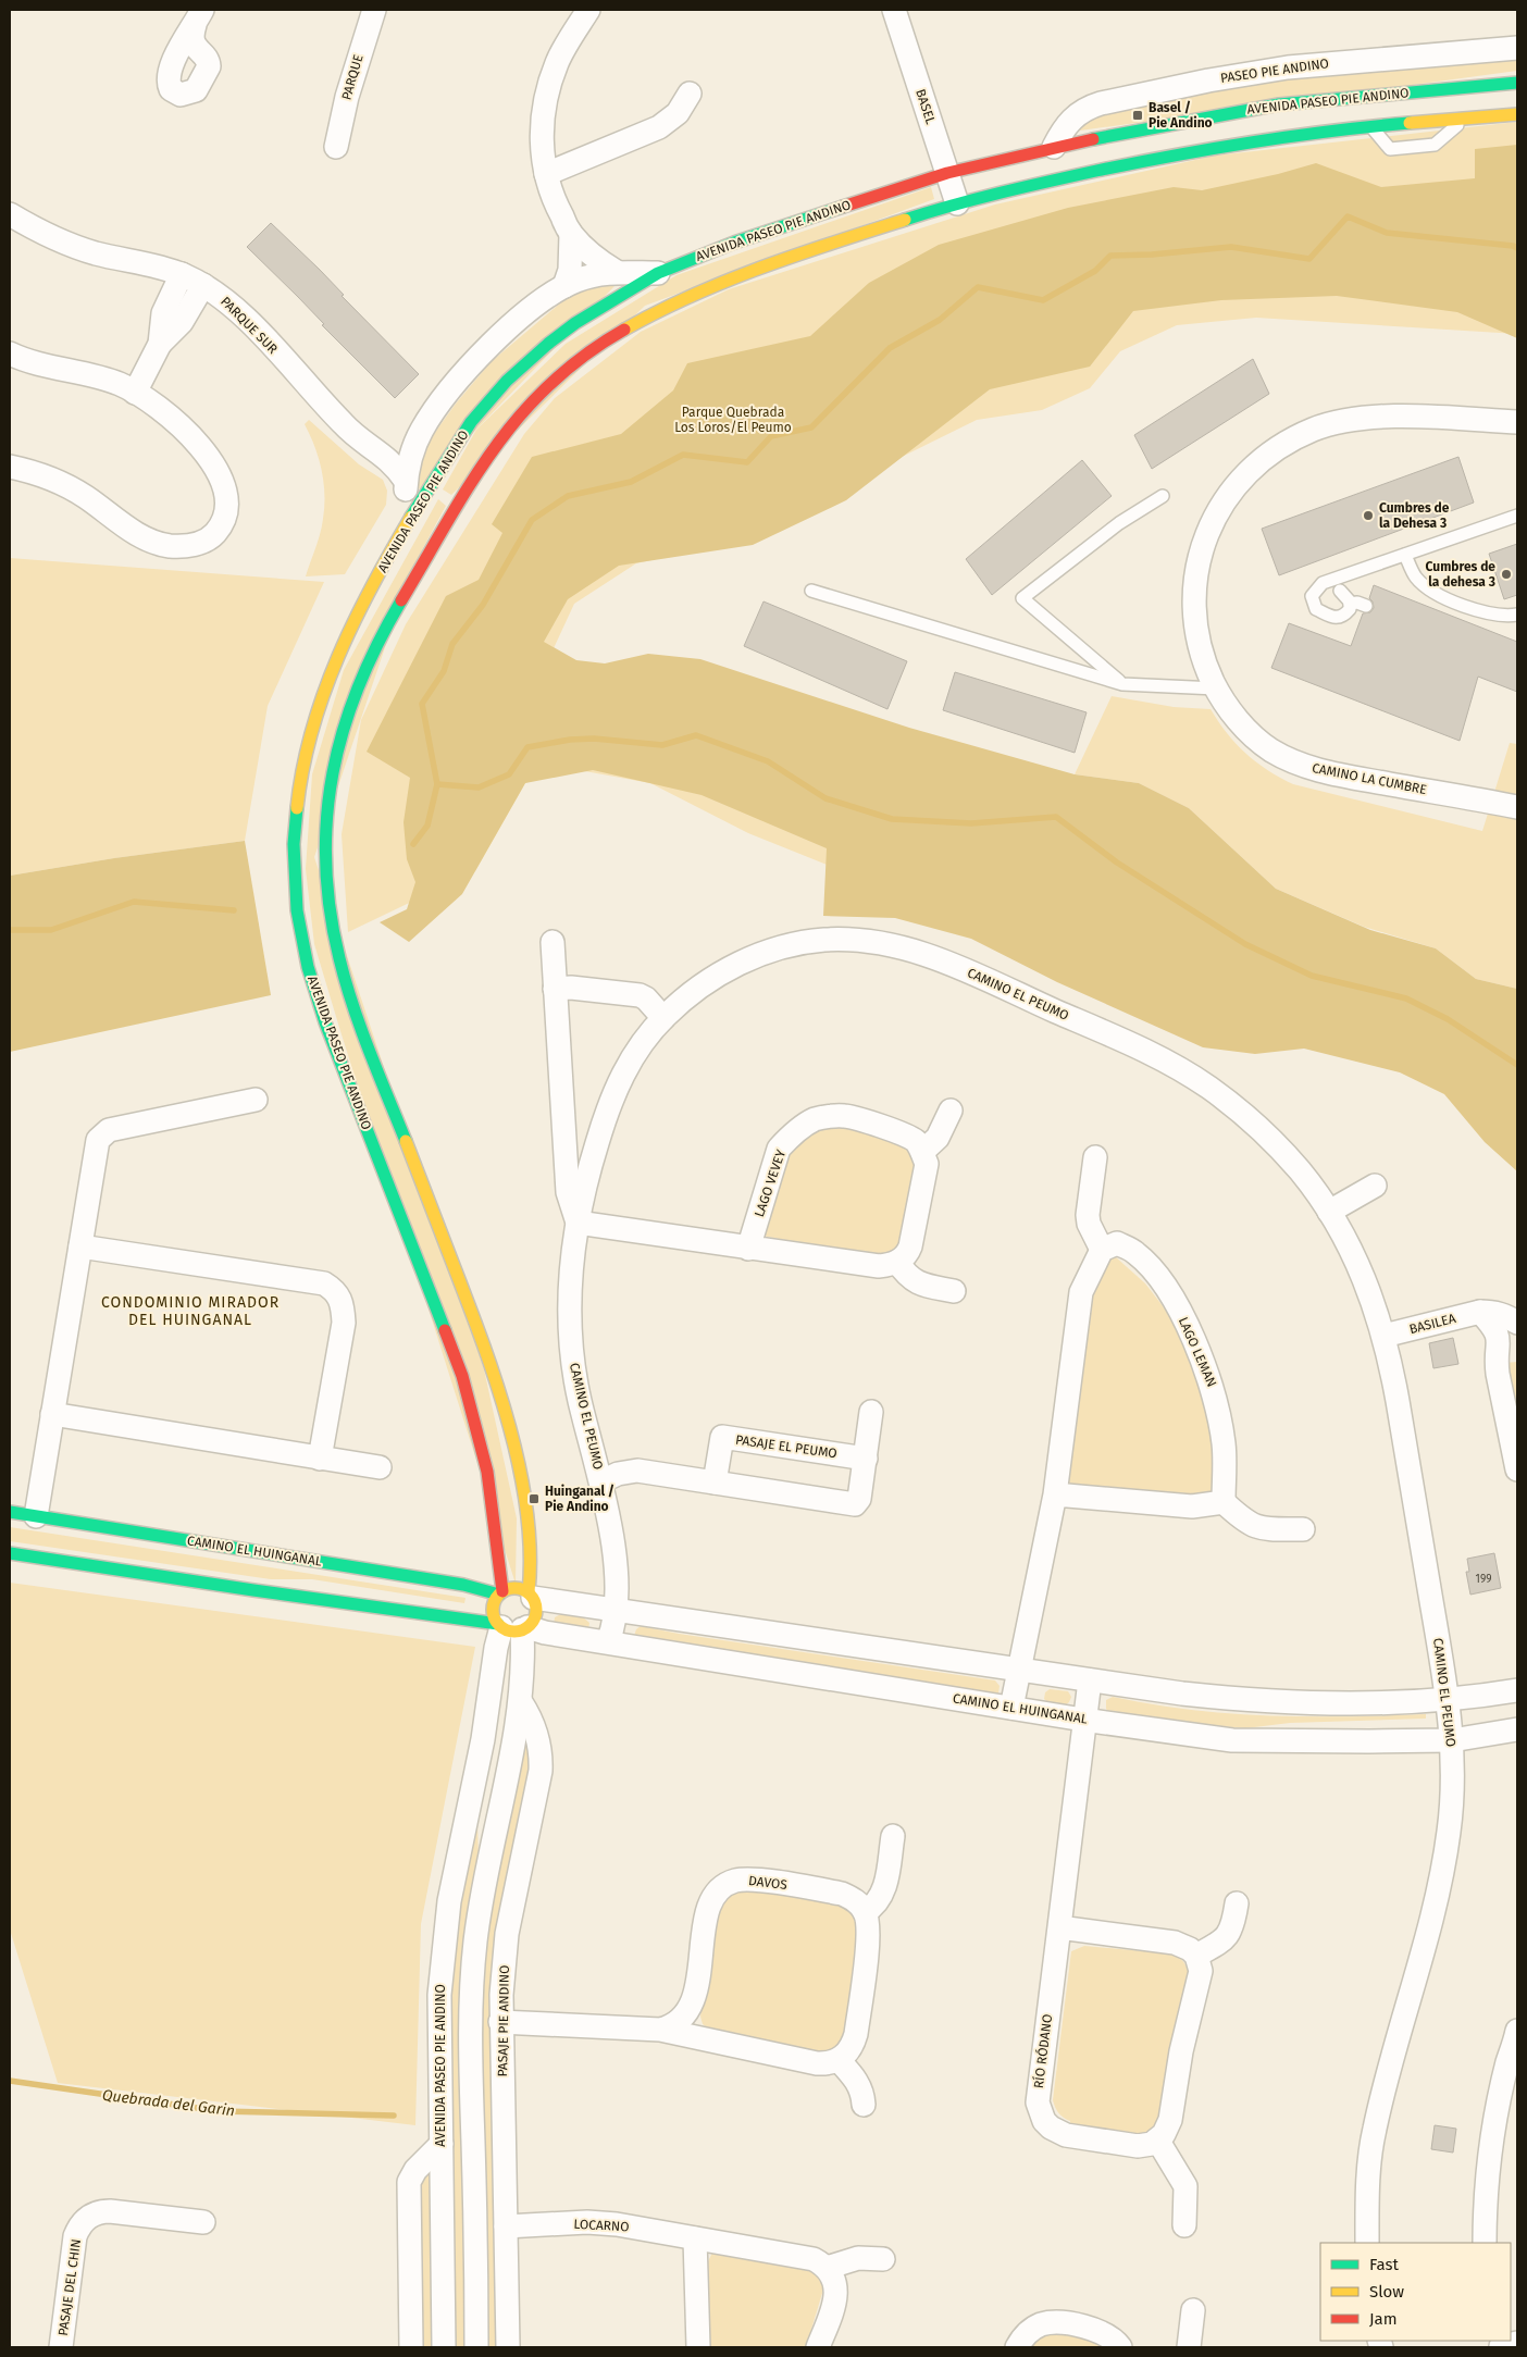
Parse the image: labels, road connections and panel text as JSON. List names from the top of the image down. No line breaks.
{"streets":{"street":["PASEO PIE ANDINO","PARQUE","AVENIDA PASEO PIE ANDINO","BASEL","PARQUE SUR","CAMINO LA CUMBRE","CAMINO EL PEUMO","LAGO VEVEY","BASILEA","LAGO LEMAN","PASAJE EL PEUMO","CAMINO EL HUINGANAL","DAVOS","PASAJE PIE ANDINO","RÍO RÓDANO","LOCARNO","PASAJE DEL CHIN"]},"crossings":[["PASEO PIE ANDINO","AVENIDA PASEO PIE ANDINO"],["AVENIDA PASEO PIE ANDINO","BASEL"],["AVENIDA PASEO PIE ANDINO","CAMINO EL HUINGANAL"],["CAMINO EL PEUMO","BASILEA"],["CAMINO EL PEUMO","CAMINO EL HUINGANAL"],["CAMINO EL HUINGANAL","RÍO RÓDANO"],["PASAJE PIE ANDINO","LOCARNO"]],"districts":["CONDOMINIO MIRADOR DEL HUINGANAL"],"water":["Quebrada del Garin"],"parks":["Parque Quebrada Los Loros/El Peumo"],"places":{"transit":["Basel / Pie Andino","Huinganal / Pie Andino"],"other":["Cumbres de la Dehesa 3","Cumbres de la dehesa 3"]},"house_numbers":["199"],"legend":["Fast","Slow","Jam"]}
